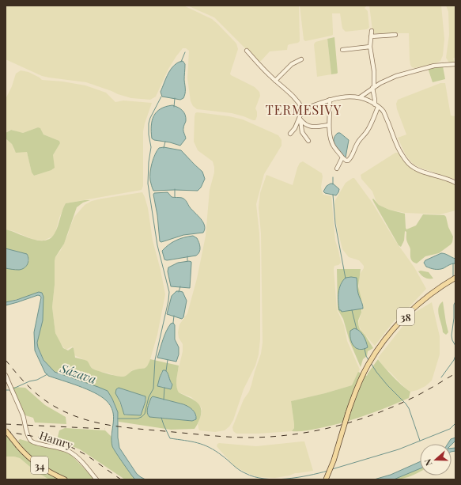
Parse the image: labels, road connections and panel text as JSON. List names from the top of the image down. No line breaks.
{"streets":{"main road":["38","34"],"street":["Hamry"]},"districts":["TERMESIVY"],"water":["Sázava"],"north":"left"}
